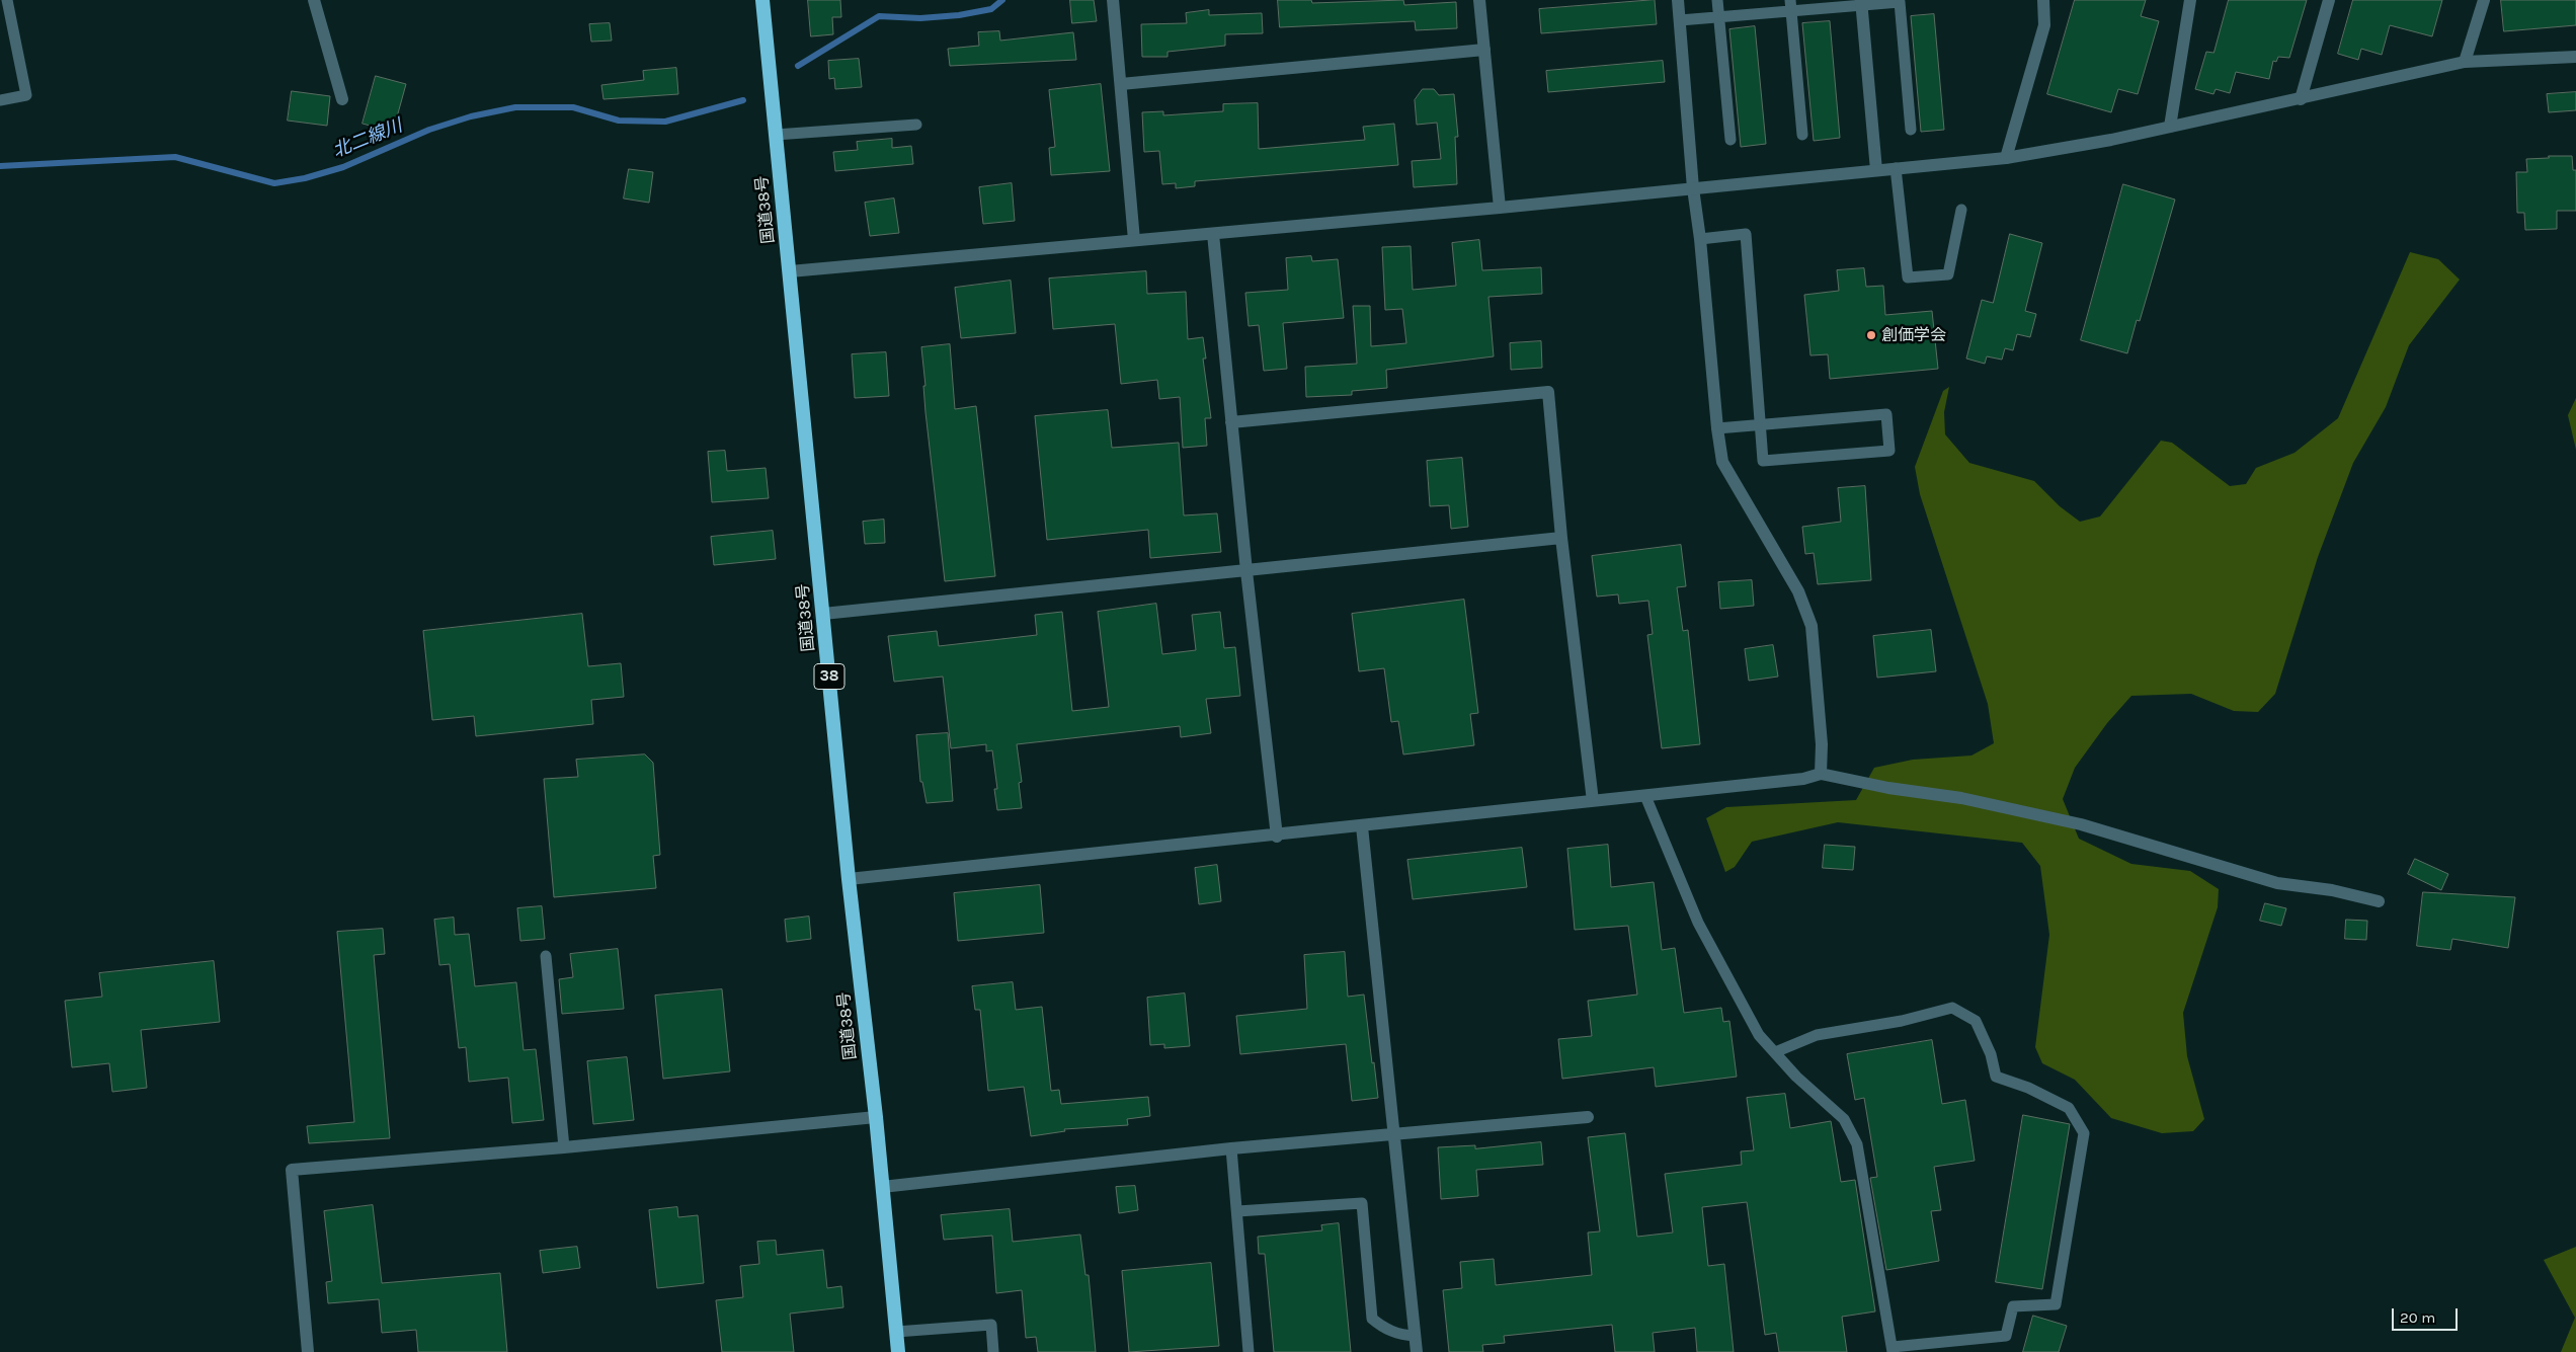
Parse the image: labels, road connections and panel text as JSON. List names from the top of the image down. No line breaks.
{"streets":{"highway":["国道38号","38"]},"water":["北二線川"],"places":["創価学会"],"scale_bar":"20 m"}
